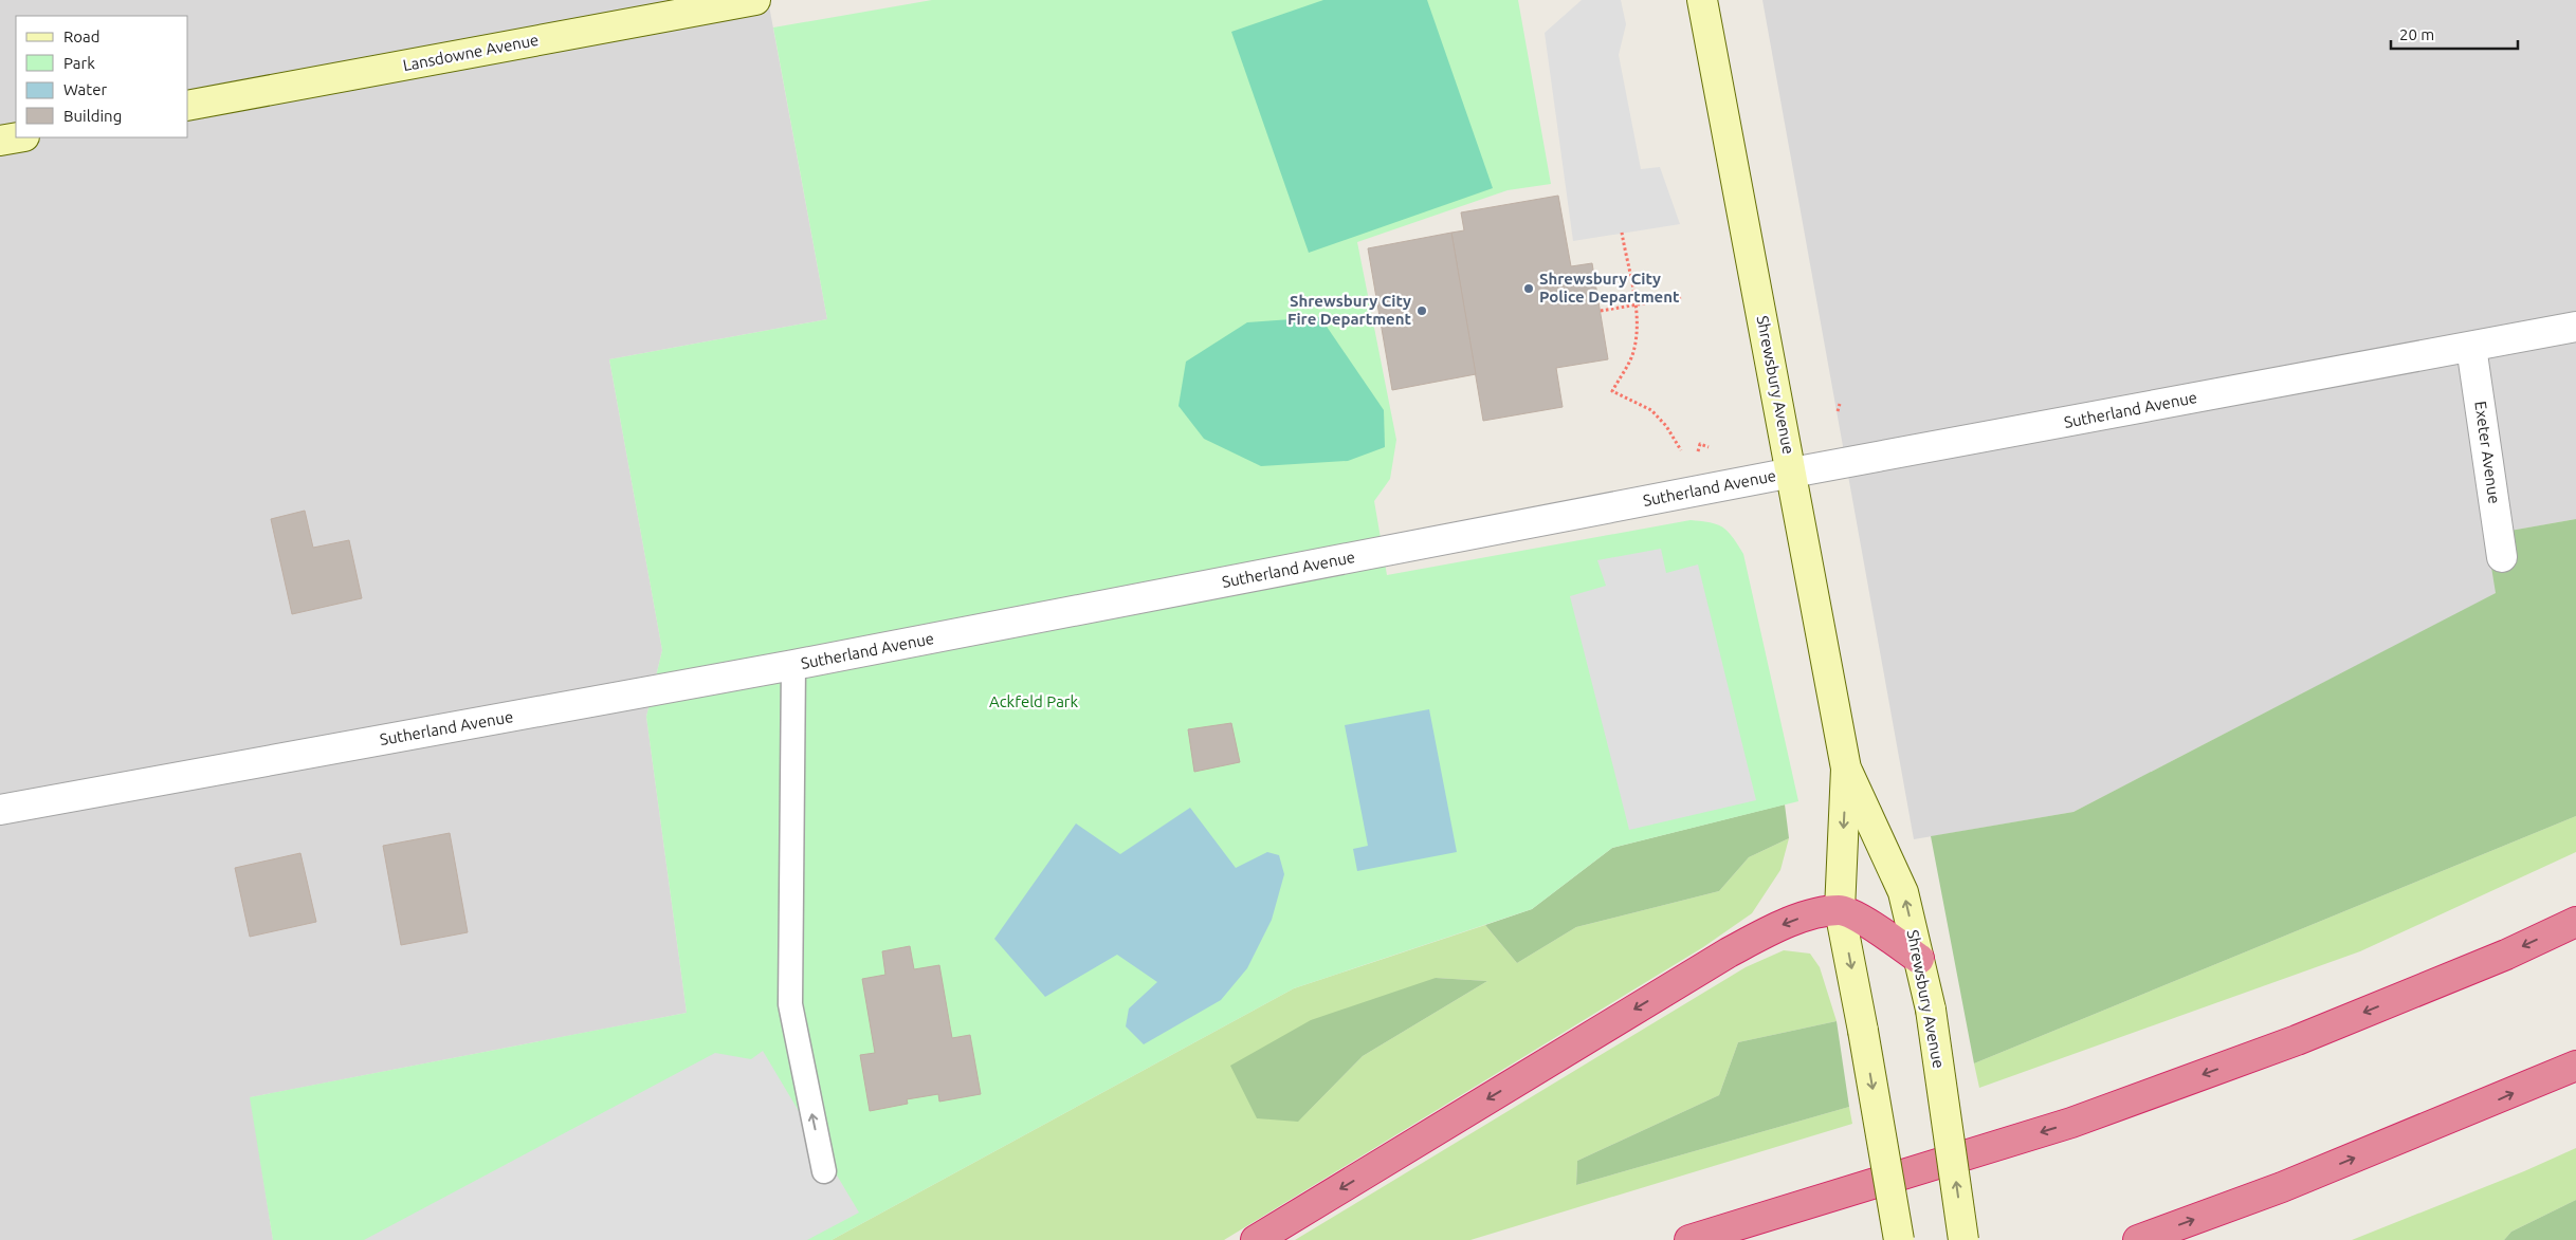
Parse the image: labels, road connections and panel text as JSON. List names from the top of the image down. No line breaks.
{"streets":{"main road":["Lansdowne Avenue","Shrewsbury Avenue"],"street":["Sutherland Avenue","Exeter Avenue"]},"crossings":[["Shrewsbury Avenue","Sutherland Avenue"],["Sutherland Avenue","Exeter Avenue"]],"parks":["Ackfeld Park"],"places":["Shrewsbury City Police Department","Shrewsbury City Fire Department"],"legend":["Road","Park","Water","Building"],"scale_bar":"20 m"}
